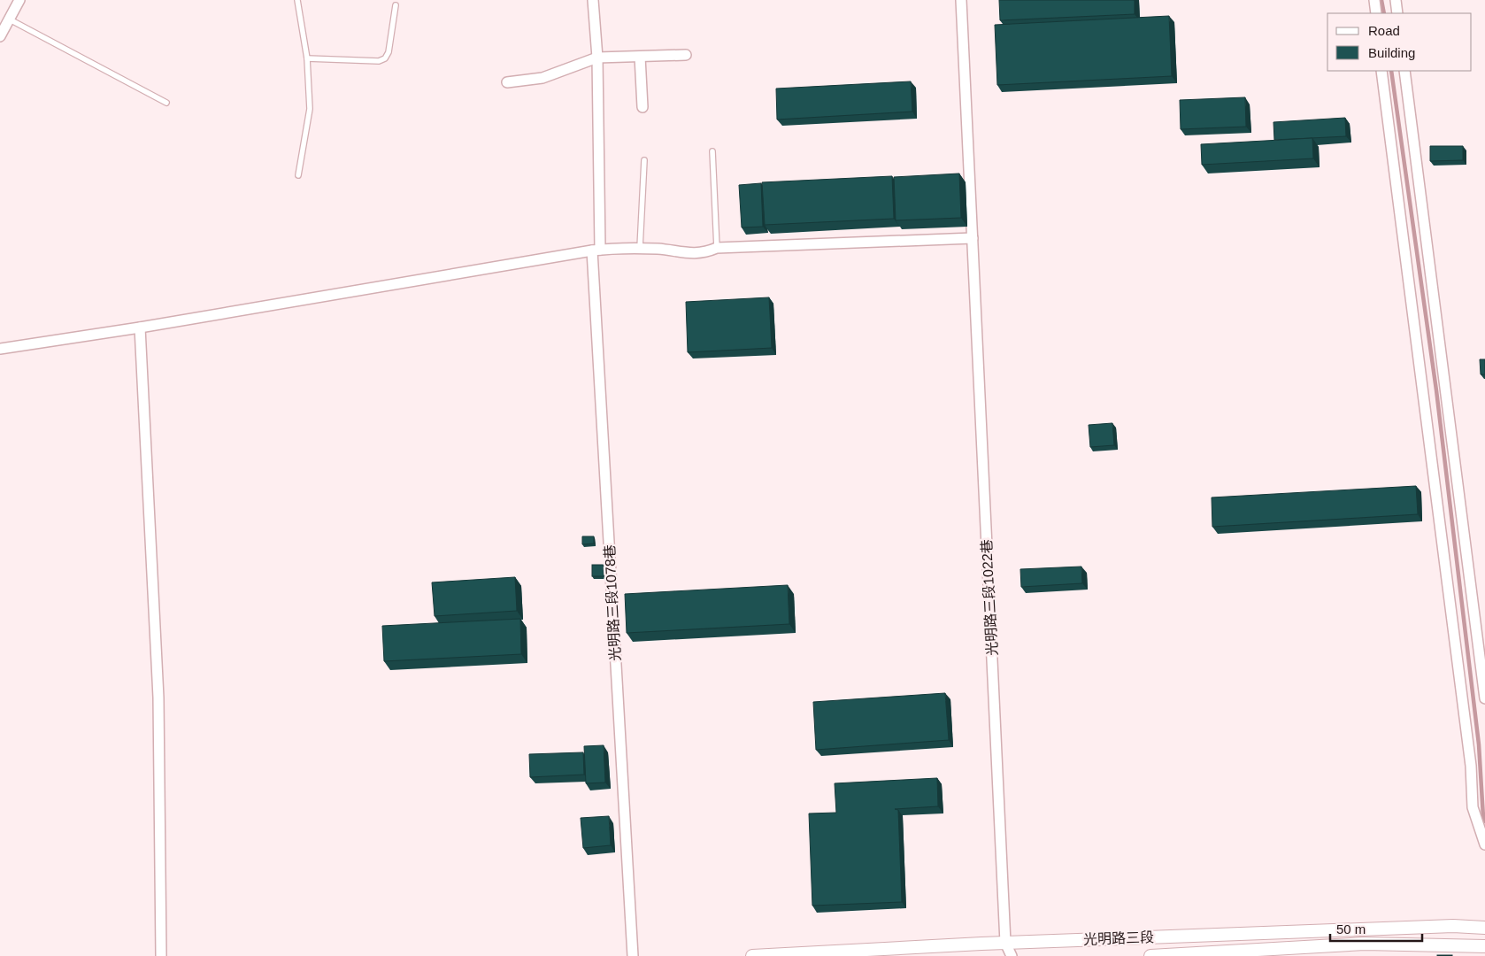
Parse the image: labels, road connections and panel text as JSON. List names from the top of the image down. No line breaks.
{"streets":{"street":["光明路三段1022巷","光明路三段1078巷","光明路三段"]},"crossings":[["光明路三段1022巷","光明路三段"]],"legend":["Road","Building"],"scale_bar":"50 m"}
